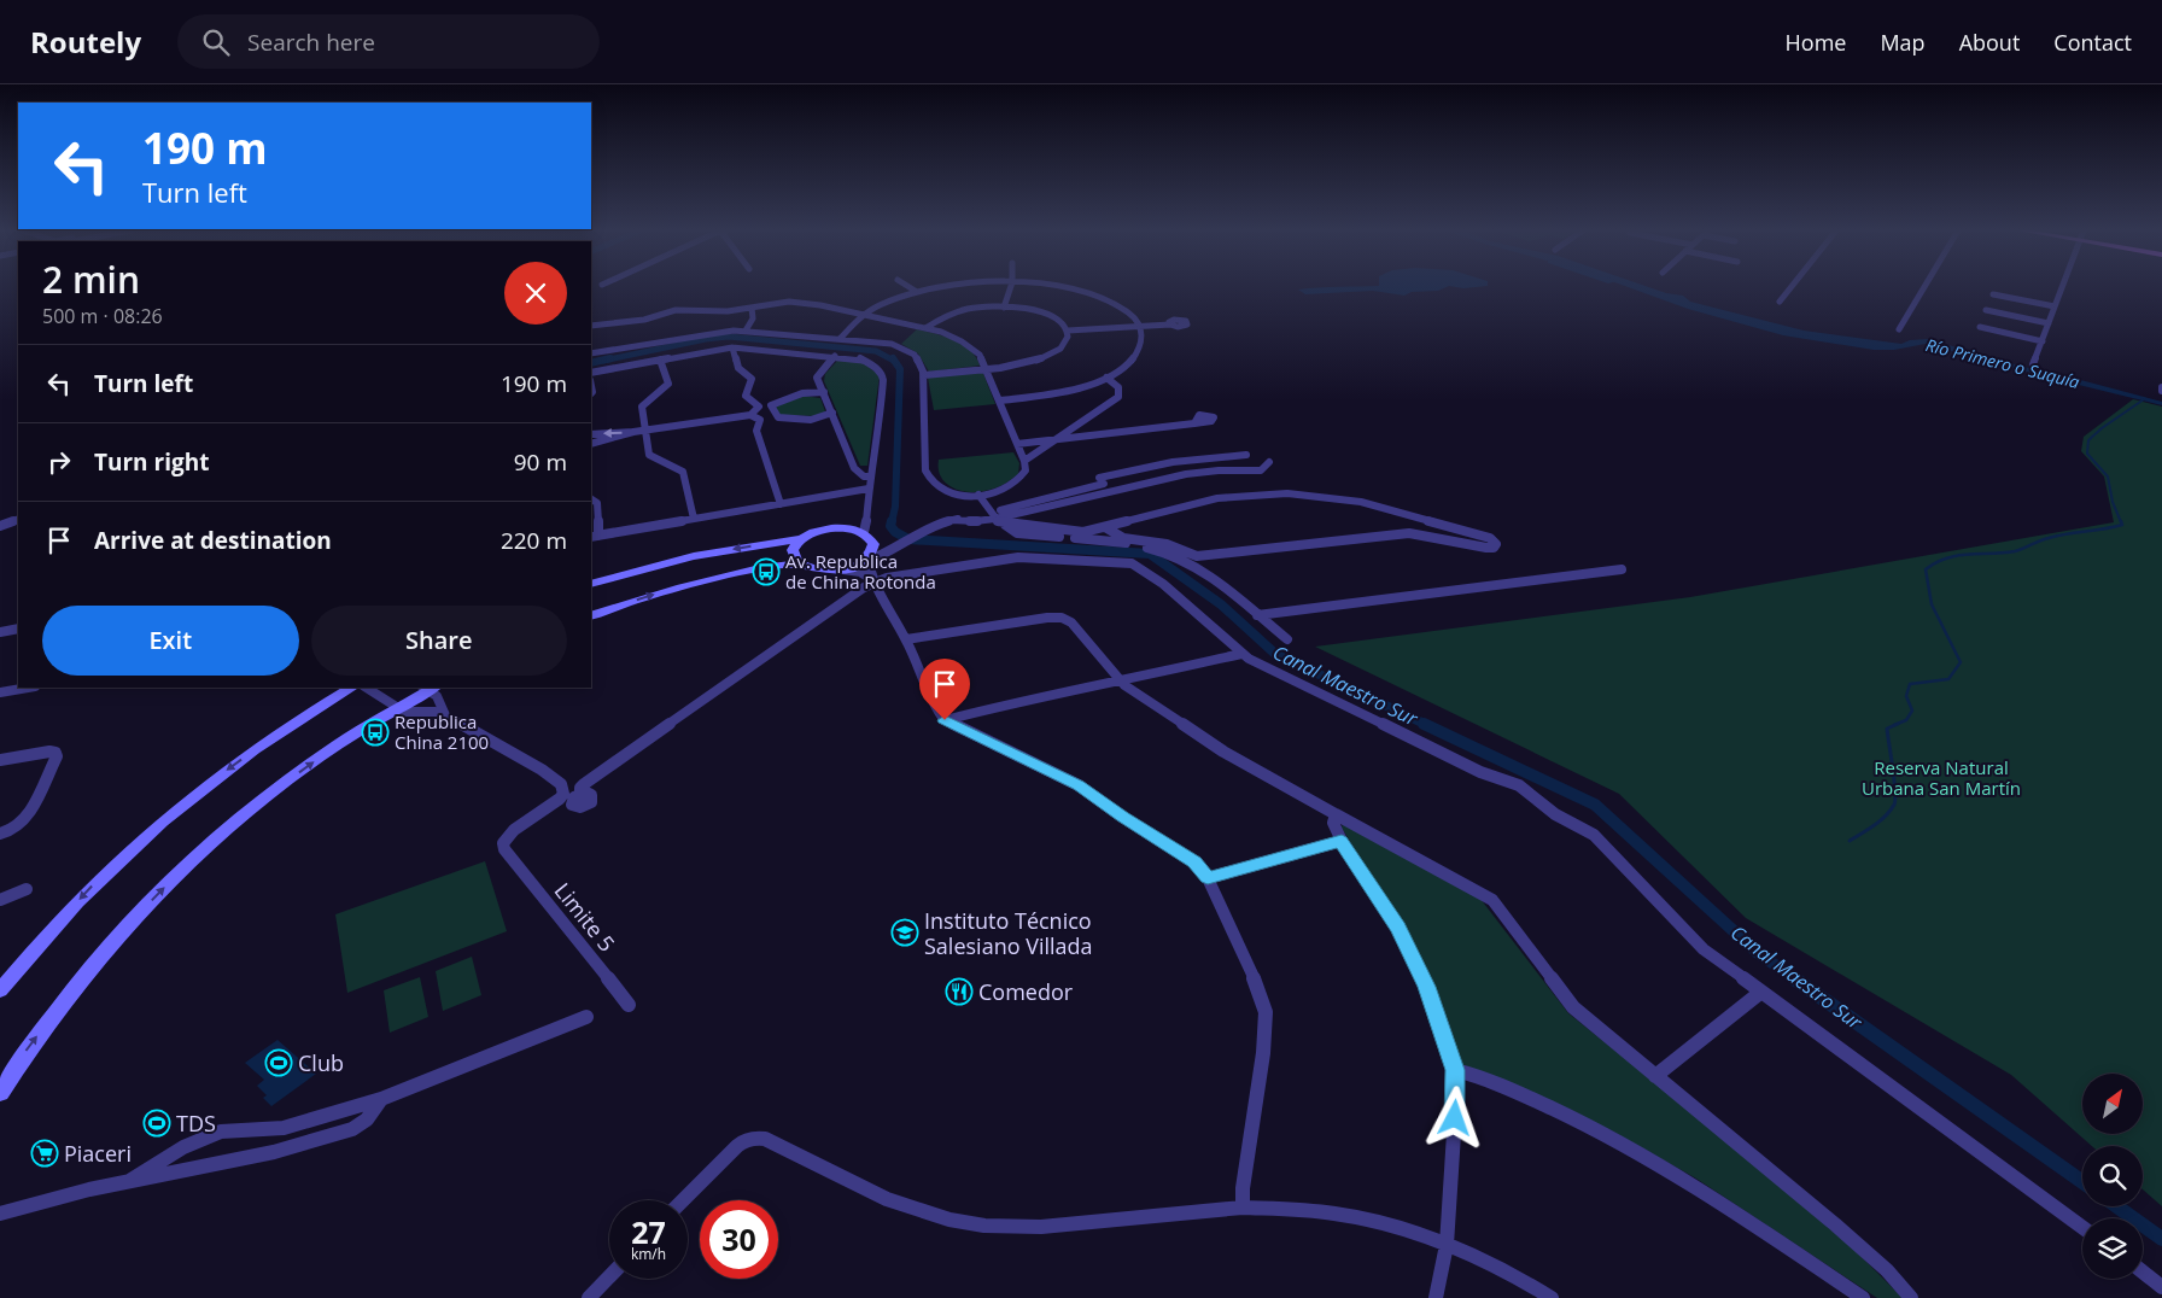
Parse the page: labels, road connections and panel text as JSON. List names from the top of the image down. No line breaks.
{"streets":{"street":["Limite 5"]},"water":["Río Primero o Suquía","Canal Maestro Sur"],"parks":["Reserva Natural Urbana San Martín"],"places":{"bus stop":["Av. Republica de China Rotonda","Republica China 2100"],"school or university":["Instituto Técnico Salesiano Villada"],"restaurant":["Comedor"],"sports":["Club","TDS"],"supermarket":["Piaceri"]},"north":"top right","page":{"header":"Routely","search":"Search here","nav":["Home","Map","About","Contact"],"turn":["190 m","Turn left"],"heading":["2 min","500 m · 08:26"],"list":[{"name":"Turn left","value":"190 m"},{"name":"Turn right","value":"90 m"},{"name":"Arrive at destination","value":"220 m"}],"buttons":["Exit","Share"],"speed":"27 km/h","limit":"30"}}
